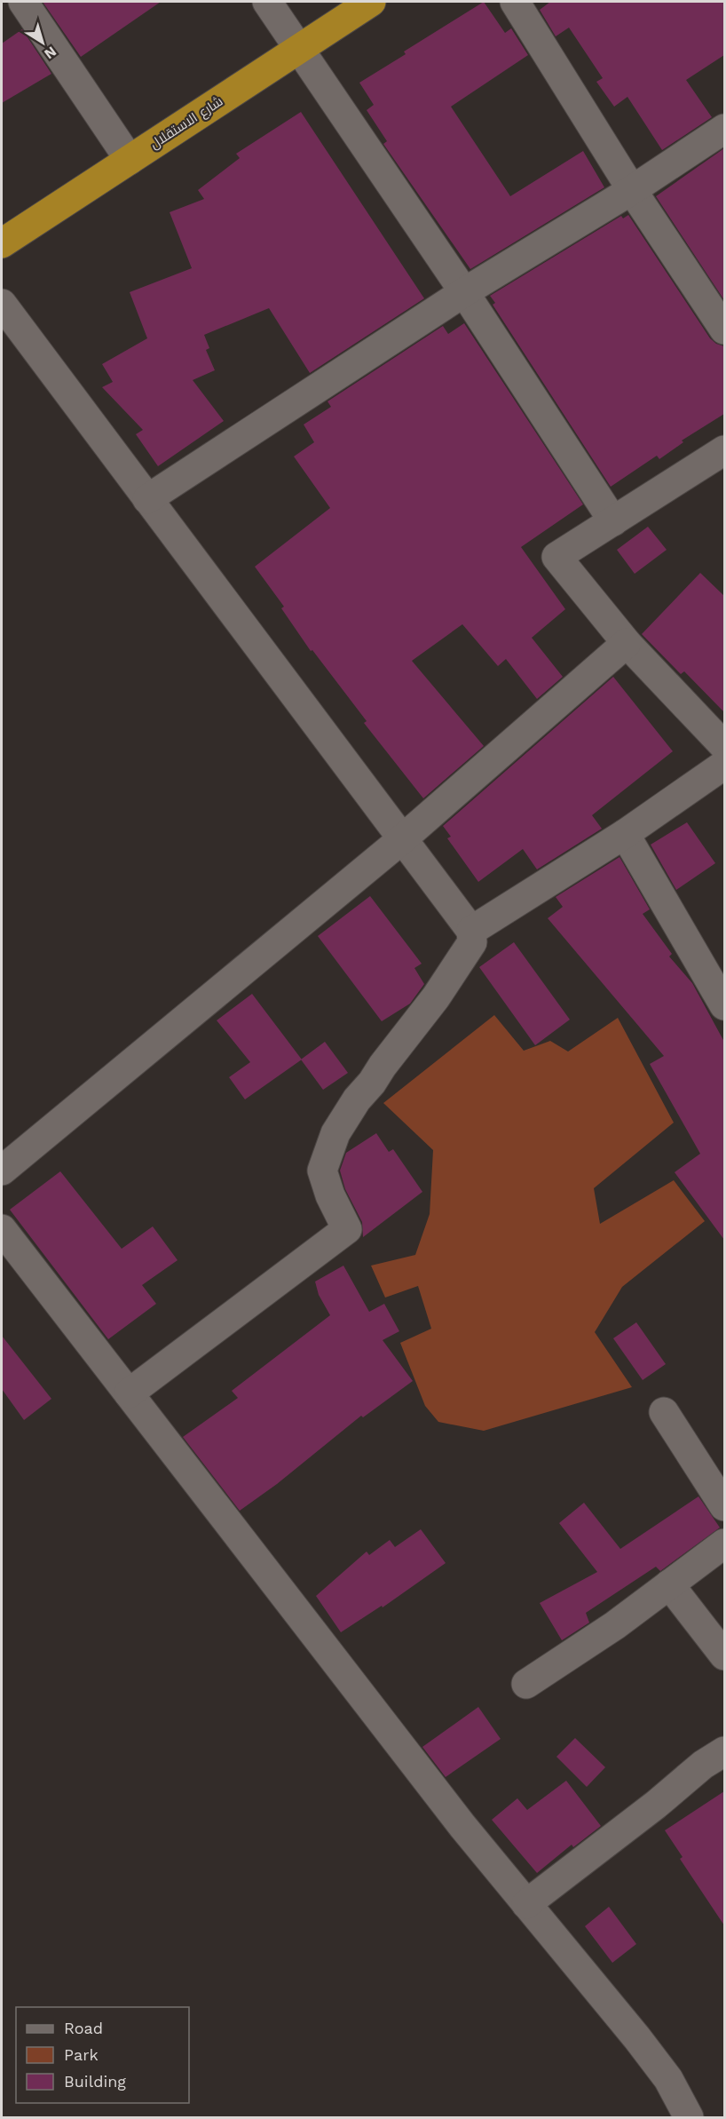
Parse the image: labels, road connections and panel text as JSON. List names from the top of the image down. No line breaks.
{"streets":{"highway":["شارع الاستقلال"]},"legend":["Road","Park","Building"],"north":"bottom right"}
